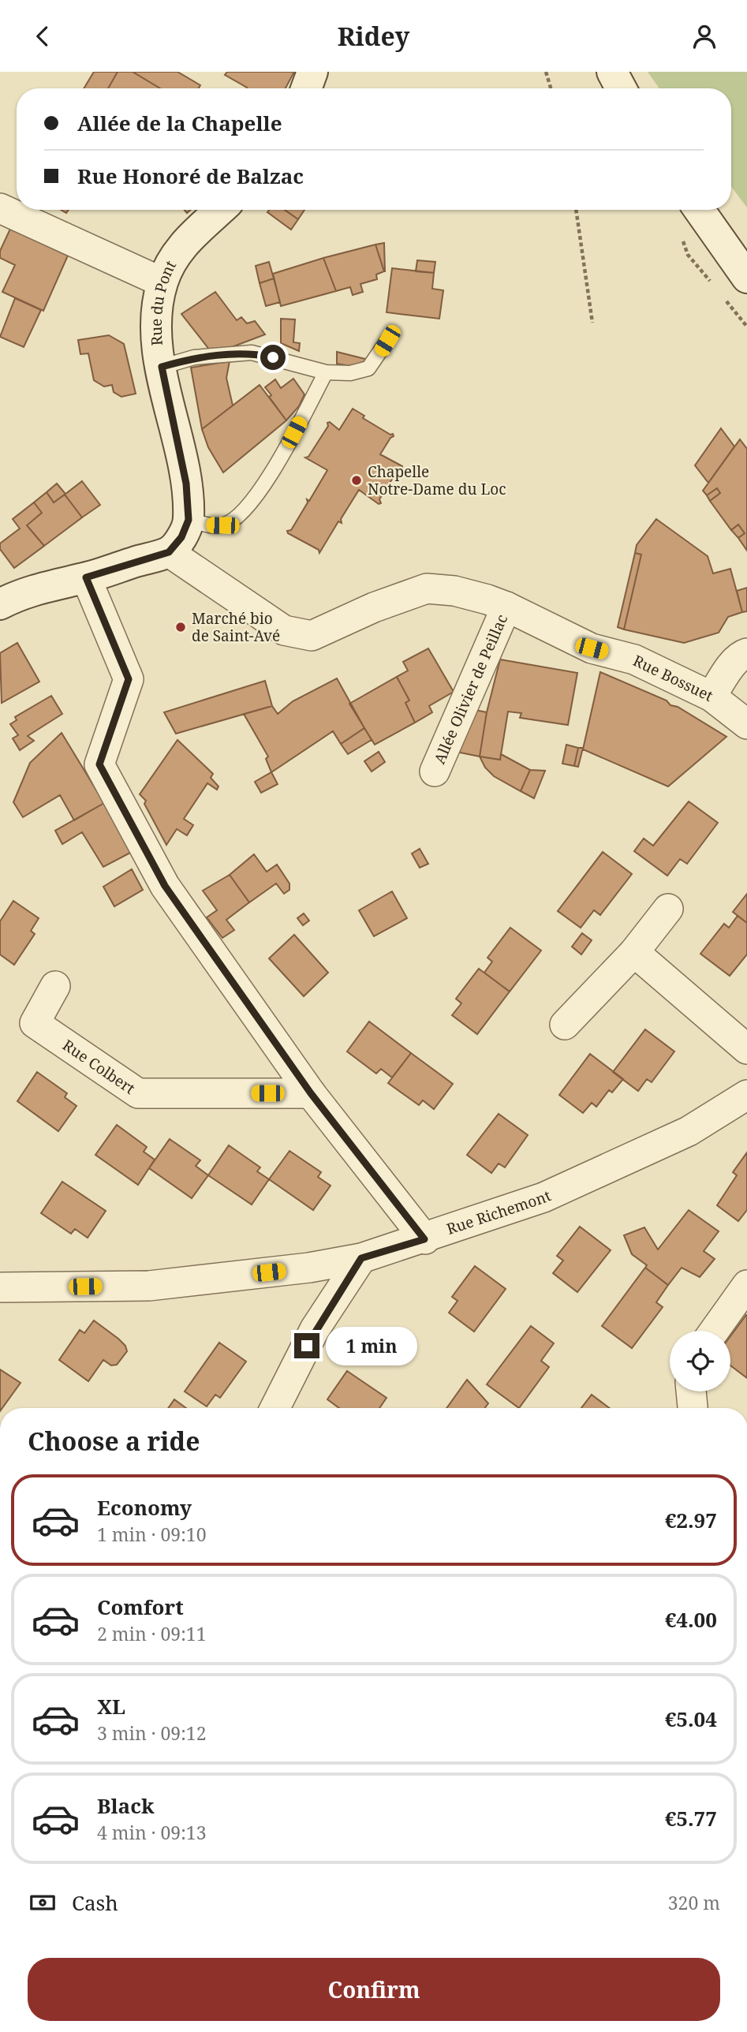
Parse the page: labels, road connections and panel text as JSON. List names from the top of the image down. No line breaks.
{"streets":{"main road":["Rue du Pont"],"street":["Rue Bossuet","Allée Olivier de Peillac","Rue Colbert","Rue Richemont"]},"crossings":[["Rue Bossuet","Allée Olivier de Peillac"]],"places":["Chapelle Notre-Dame du Loc","Marché bio de Saint-Avé"],"page":{"header":"Ridey","banner":["Allée de la Chapelle","Rue Honoré de Balzac"],"bubble":"1 min","heading":"Choose a ride","list":[{"name":"Economy","note":"1 min · 09:10","value":"€2.97"},{"name":"Comfort","note":"2 min · 09:11","value":"€4.00"},{"name":"XL","note":"3 min · 09:12","value":"€5.04"},{"name":"Black","note":"4 min · 09:13","value":"€5.77"}],"pay":["Cash","320 m"],"buttons":"Confirm"}}
